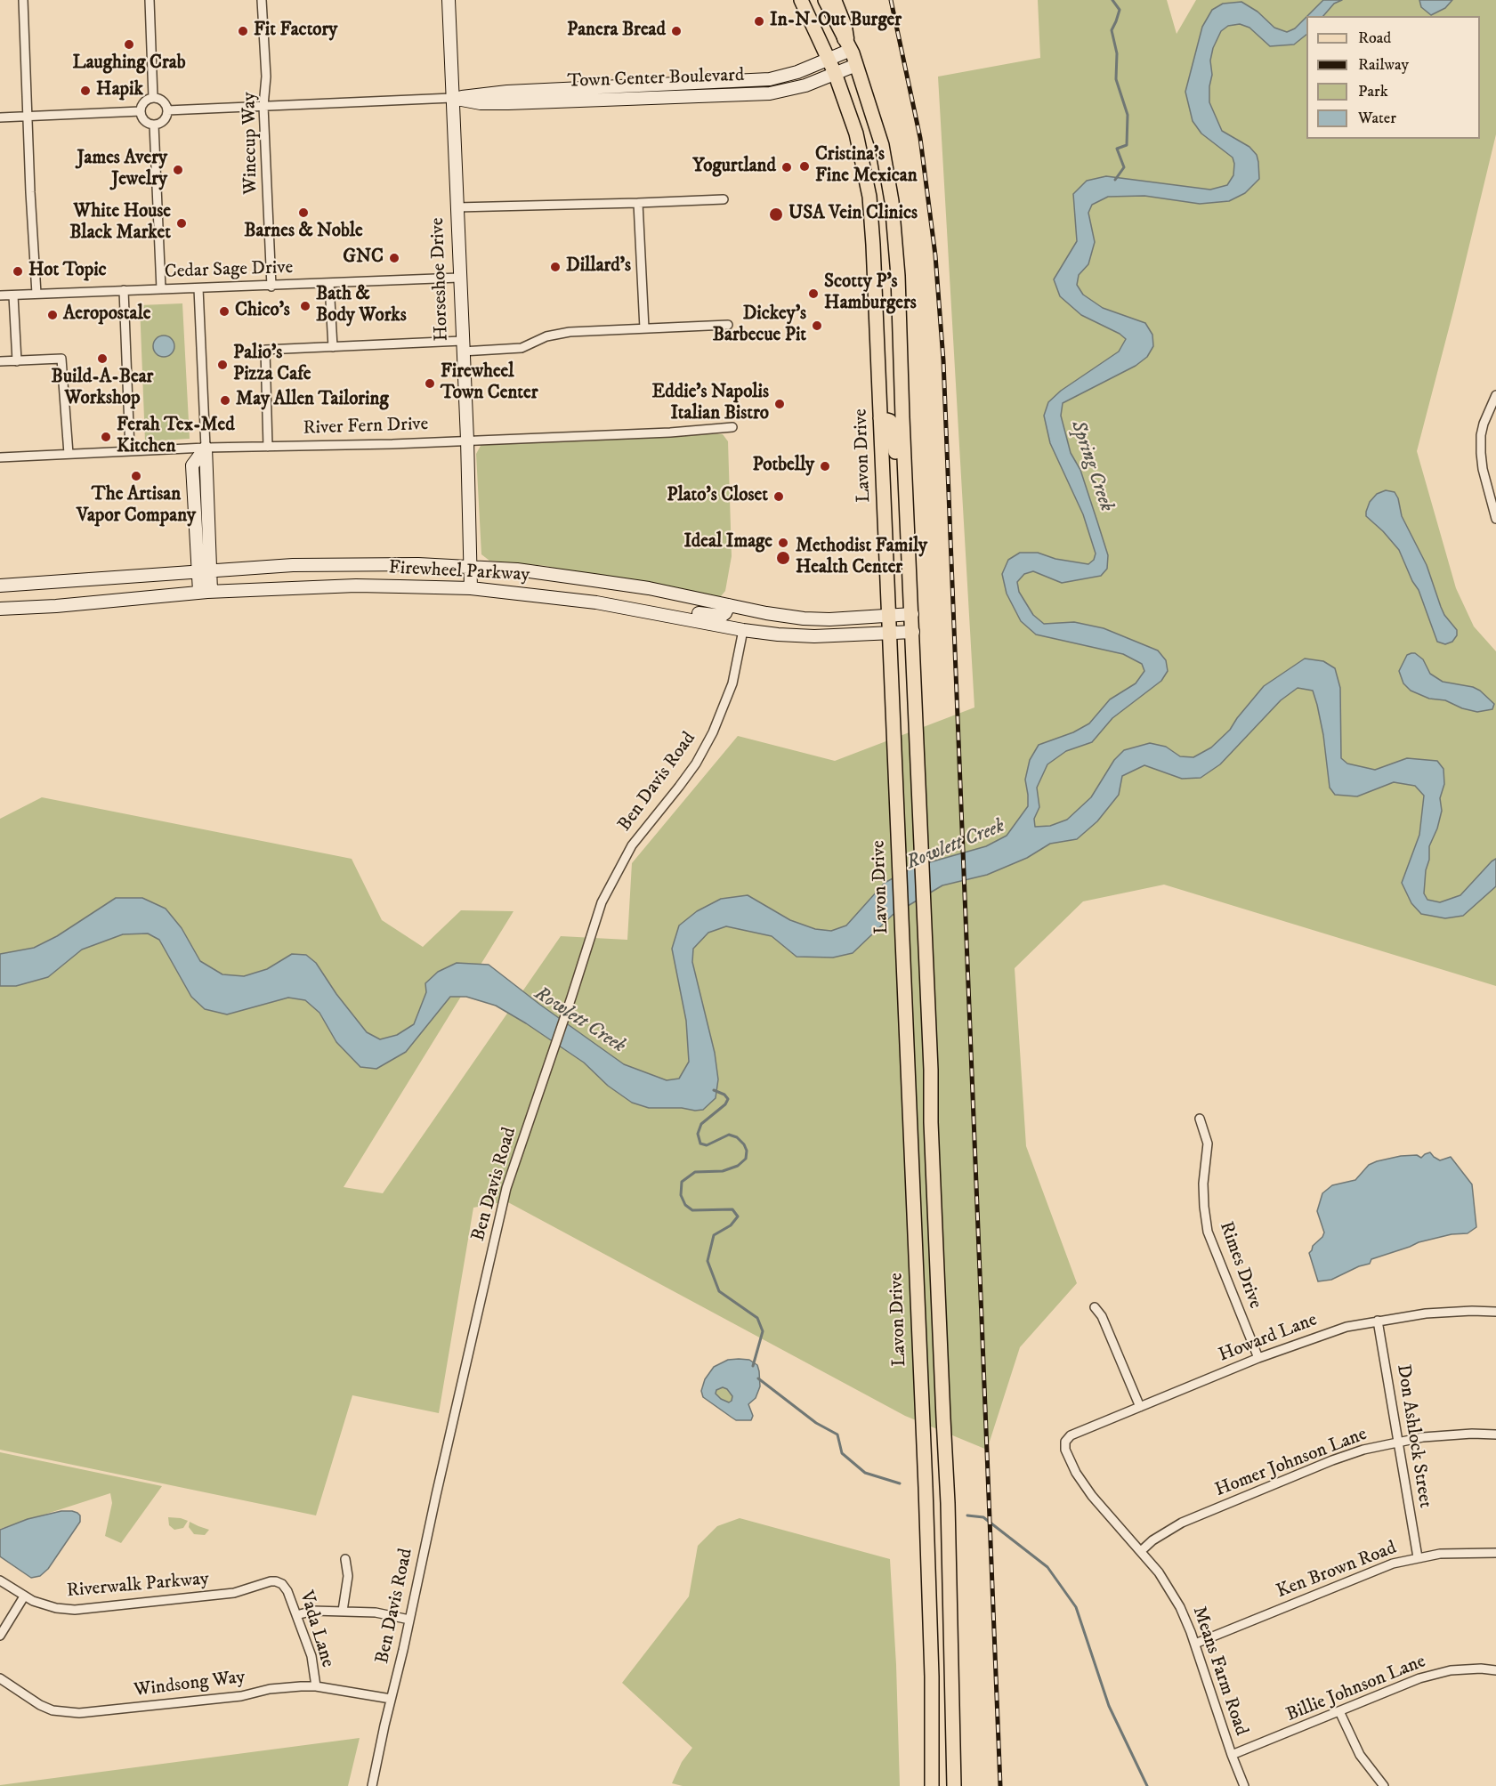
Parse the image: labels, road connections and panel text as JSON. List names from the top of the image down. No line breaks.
{"streets":{"main road":["Town Center Boulevard","Horseshoe Drive","Lavon Drive","Firewheel Parkway"],"street":["Winecup Way","Cedar Sage Drive","River Fern Drive","Ben Davis Road","Rimes Drive","Howard Lane","Don Ashlock Street","Homer Johnson Lane","Ken Brown Road","Riverwalk Parkway","Vada Lane","Means Farm Road","Windsong Way","Billie Johnson Lane"]},"crossings":[["Town Center Boulevard","Winecup Way"],["Town Center Boulevard","Horseshoe Drive"],["Town Center Boulevard","Lavon Drive"],["Winecup Way","Cedar Sage Drive"],["Cedar Sage Drive","Horseshoe Drive"],["Horseshoe Drive","River Fern Drive"],["Horseshoe Drive","Firewheel Parkway"],["Lavon Drive","Firewheel Parkway"],["Firewheel Parkway","Ben Davis Road"],["Ben Davis Road","Windsong Way"],["Rimes Drive","Howard Lane"],["Howard Lane","Don Ashlock Street"],["Howard Lane","Means Farm Road"],["Don Ashlock Street","Homer Johnson Lane"],["Don Ashlock Street","Ken Brown Road"],["Homer Johnson Lane","Means Farm Road"],["Ken Brown Road","Means Farm Road"],["Riverwalk Parkway","Vada Lane"],["Vada Lane","Windsong Way"],["Means Farm Road","Billie Johnson Lane"]],"water":["Spring Creek","Rowlett Creek"],"places":["In-N-Out Burger","Fit Factory","Panera Bread","Laughing Crab","Hapik","Cristina's Fine Mexican","Yogurtland","James Avery Jewelry","Barnes & Noble","USA Vein Clinics","White House Black Market","GNC","Dillard's","Hot Topic","Scotty P's Hamburgers","Bath & Body Works","Chico's","Aeropostale","Dickey's Barbecue Pit","Build-A-Bear Workshop","Palio's Pizza Cafe","Firewheel Town Center","May Allen Tailoring","Eddie's Napolis Italian Bistro","Ferah Tex-Med Kitchen","Potbelly","The Artisan Vapor Company","Plato's Closet","Ideal Image","Methodist Family Health Center"],"legend":["Road","Railway","Park","Water"]}
